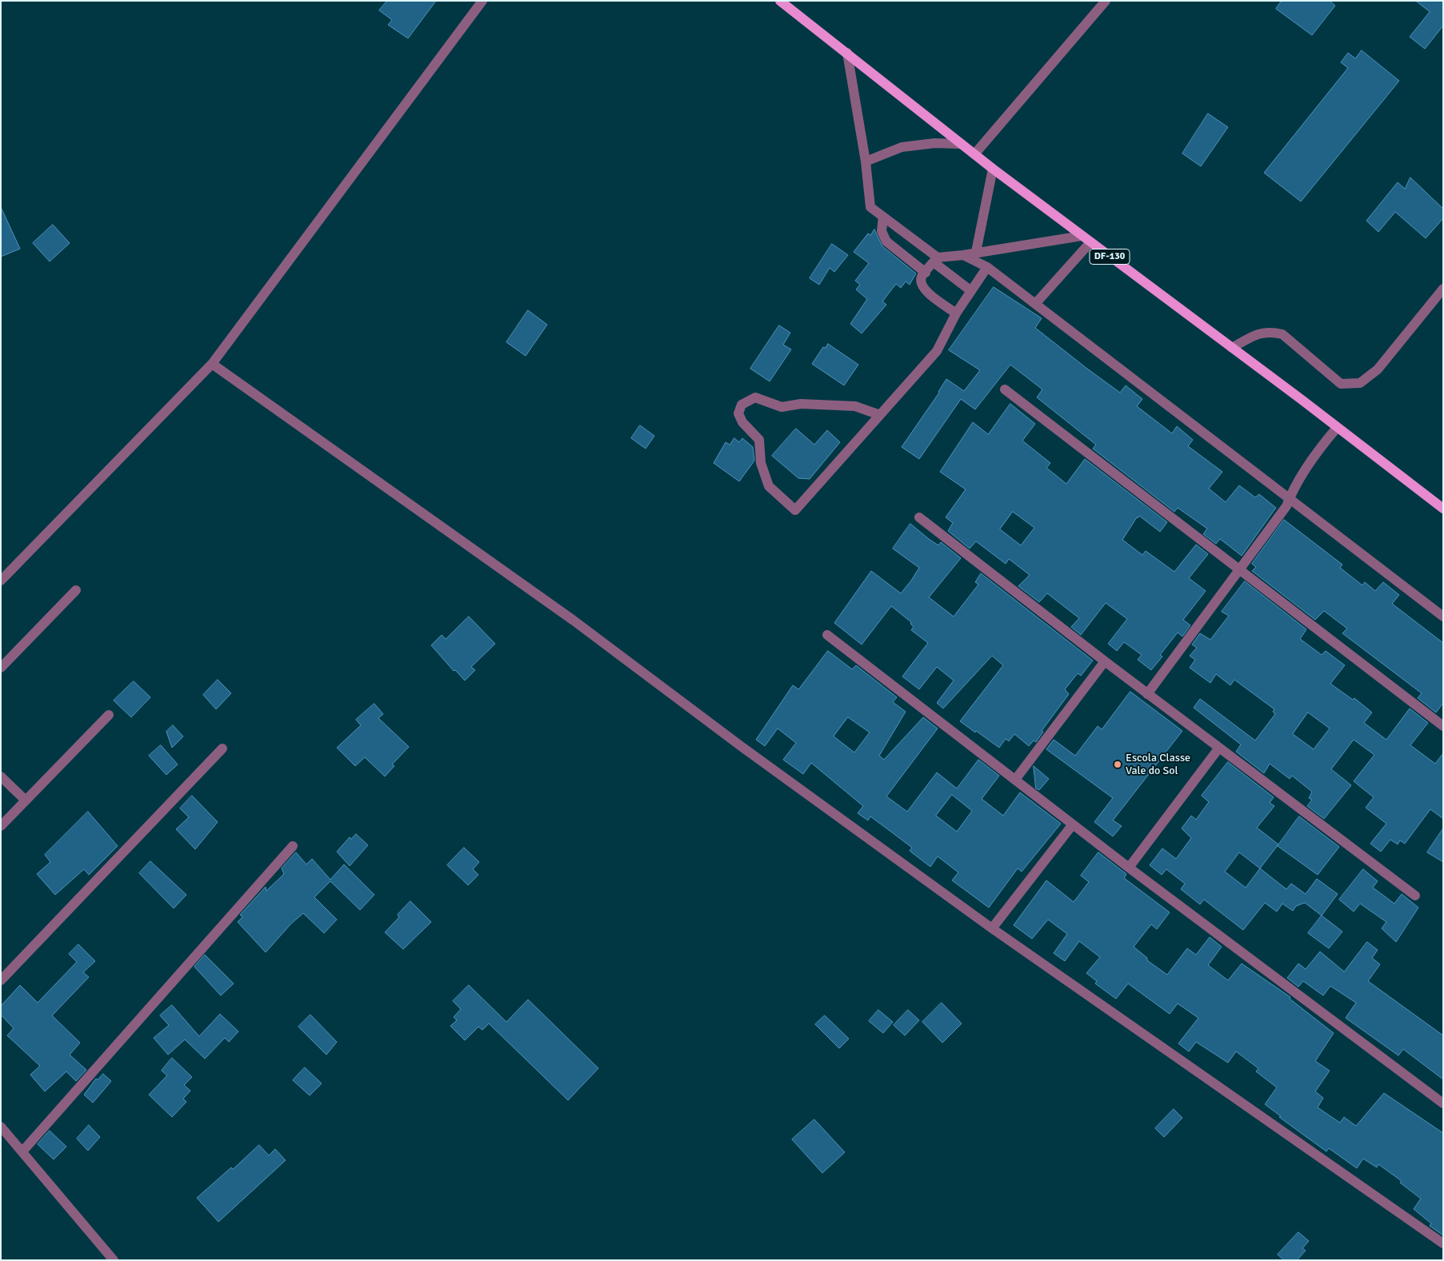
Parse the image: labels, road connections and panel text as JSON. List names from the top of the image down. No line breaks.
{"streets":{"main road":["DF-130"]},"places":["Escola Classe Vale do Sol"]}
